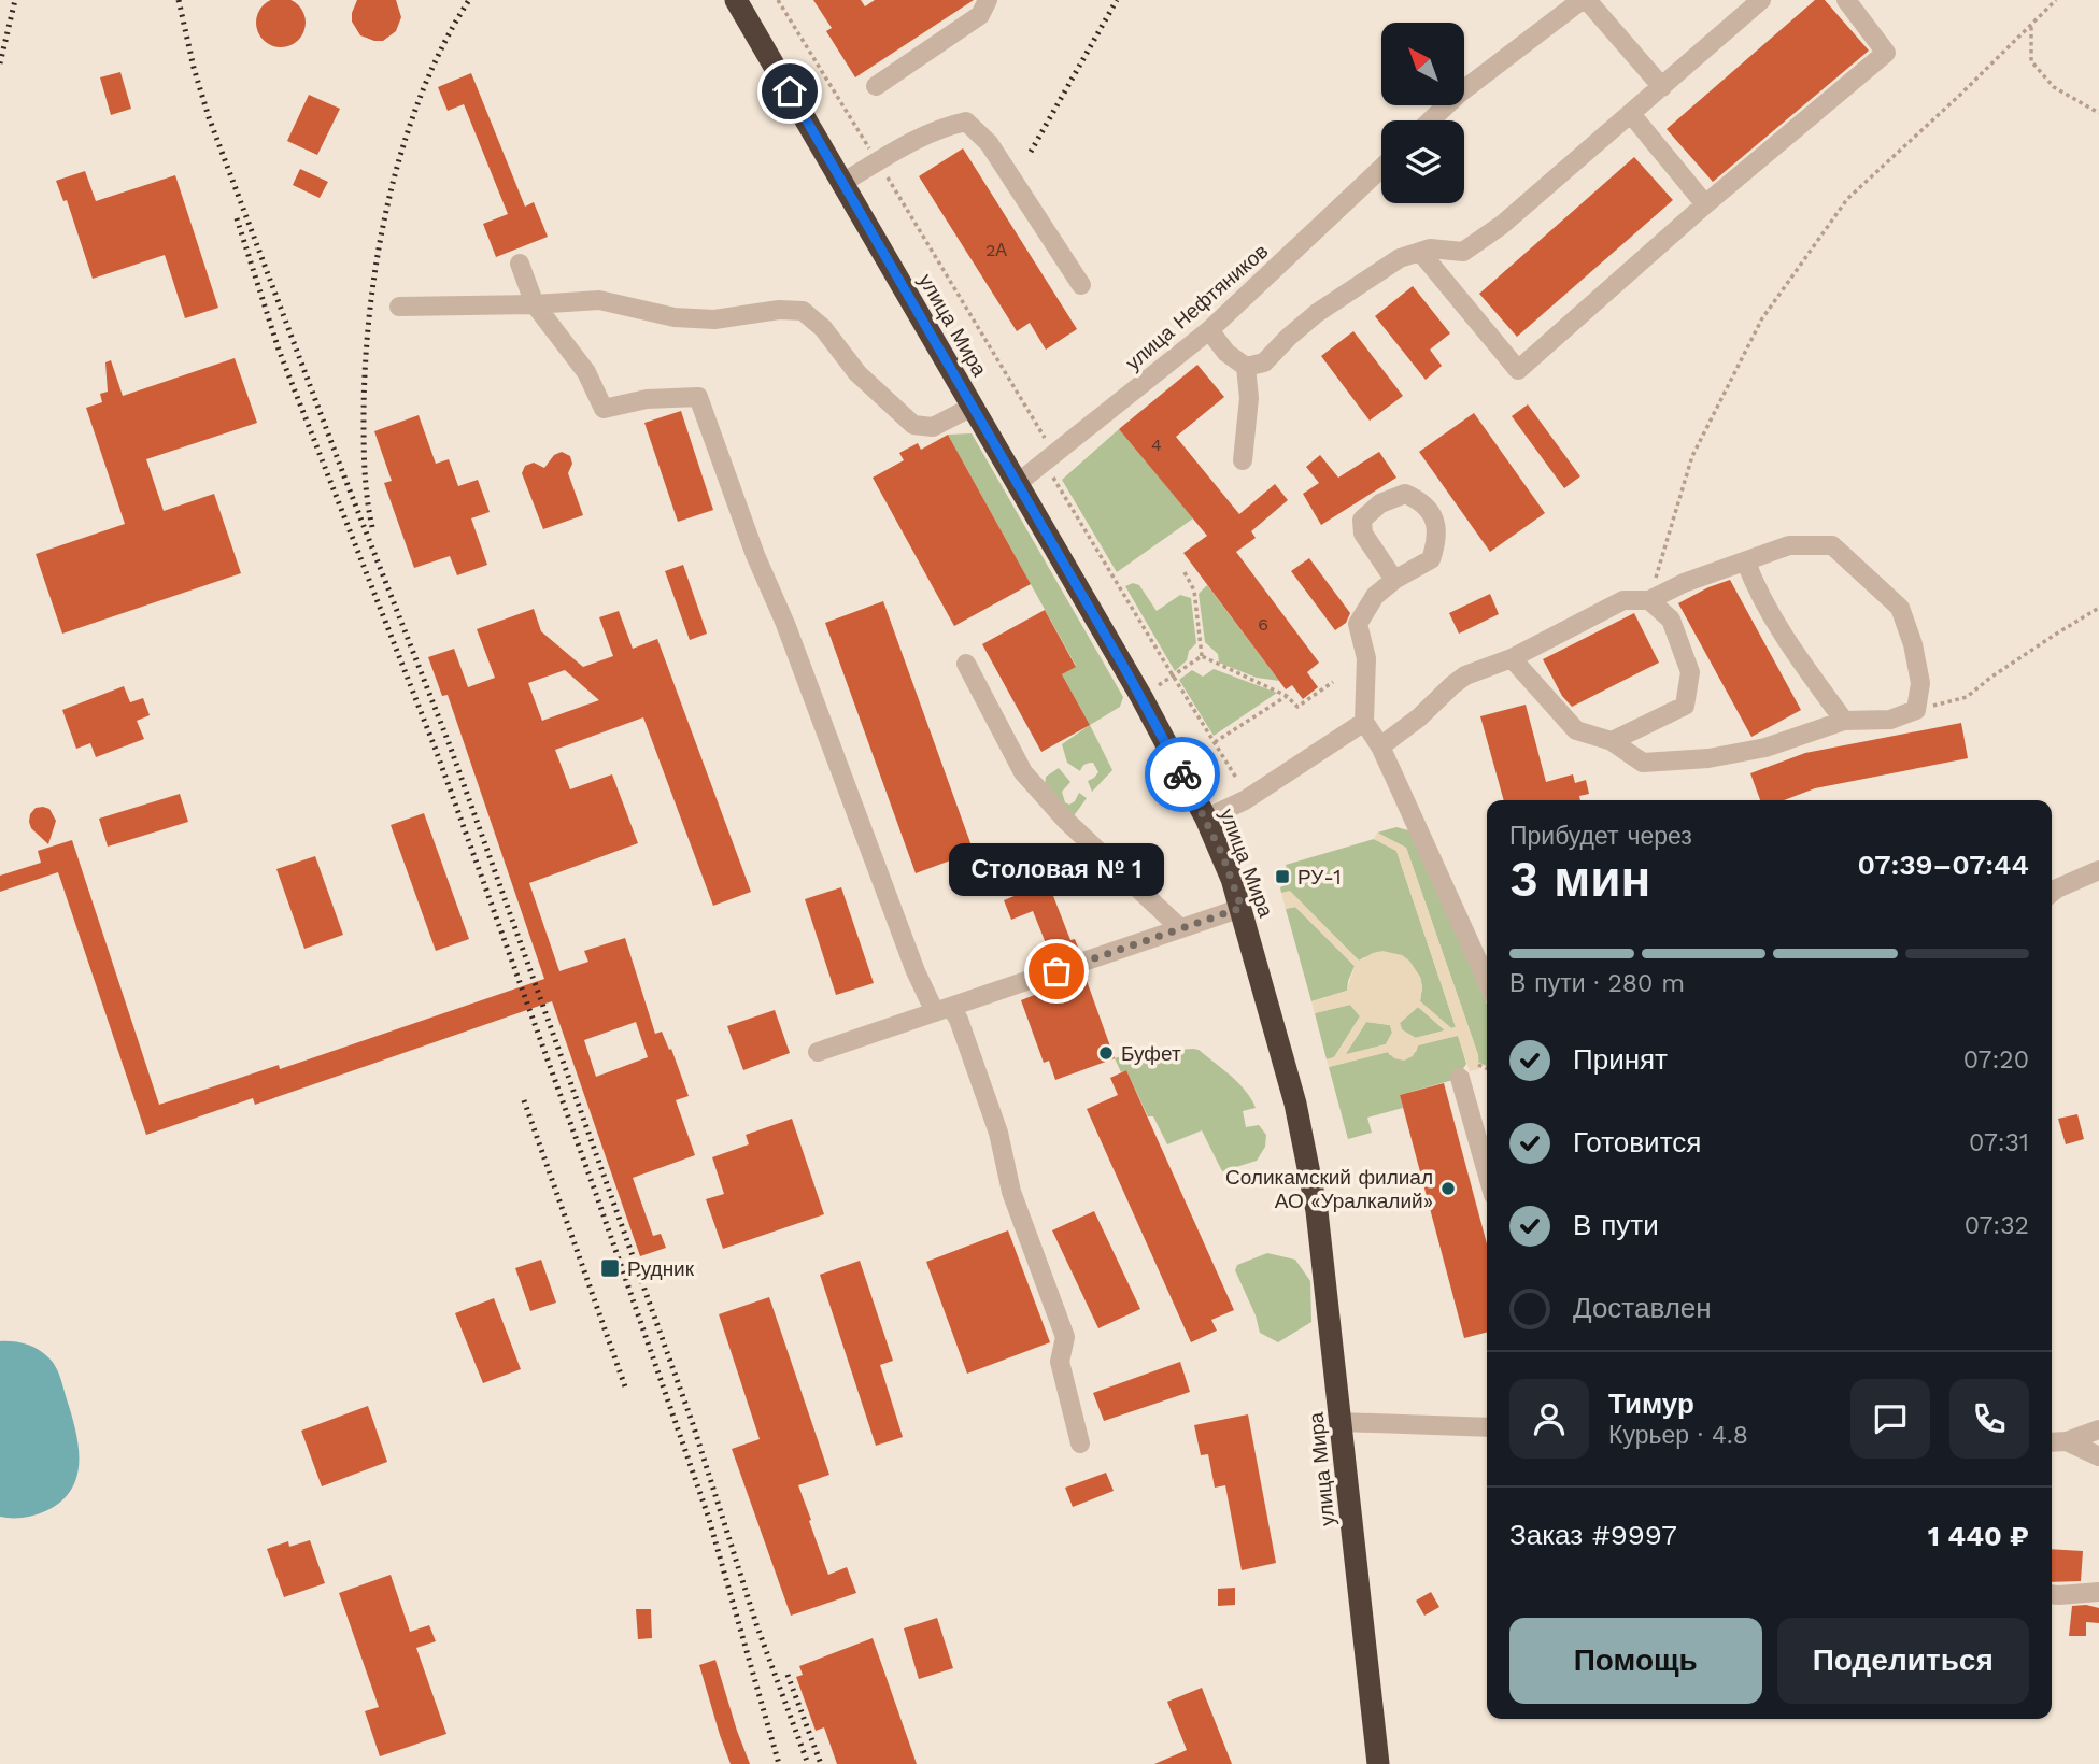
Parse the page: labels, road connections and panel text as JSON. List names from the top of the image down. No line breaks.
{"streets":{"highway":["улица Мира"],"street":["улица Нефтяников"]},"crossings":[["улица Нефтяников","улица Мира"]],"places":{"transit":["РУ-1","Рудник"],"other":["Столовая № 1","Буфет","Соликамский филиал АО «Уралкалий»"]},"house_numbers":["2А","4","6"],"north":"top left","page":{"heading":["3 мин","Прибудет через","07:39–07:44"],"panel":["Тимур","Курьер · 4.8","Заказ #9997","1 440 ₽"],"bubble":"Столовая № 1","bar":"В пути · 280 m","list":[["Принят","07:20"],["Готовится","07:31"],["В пути","07:32"],"Доставлен"],"buttons":["Помощь","Поделиться"]}}
